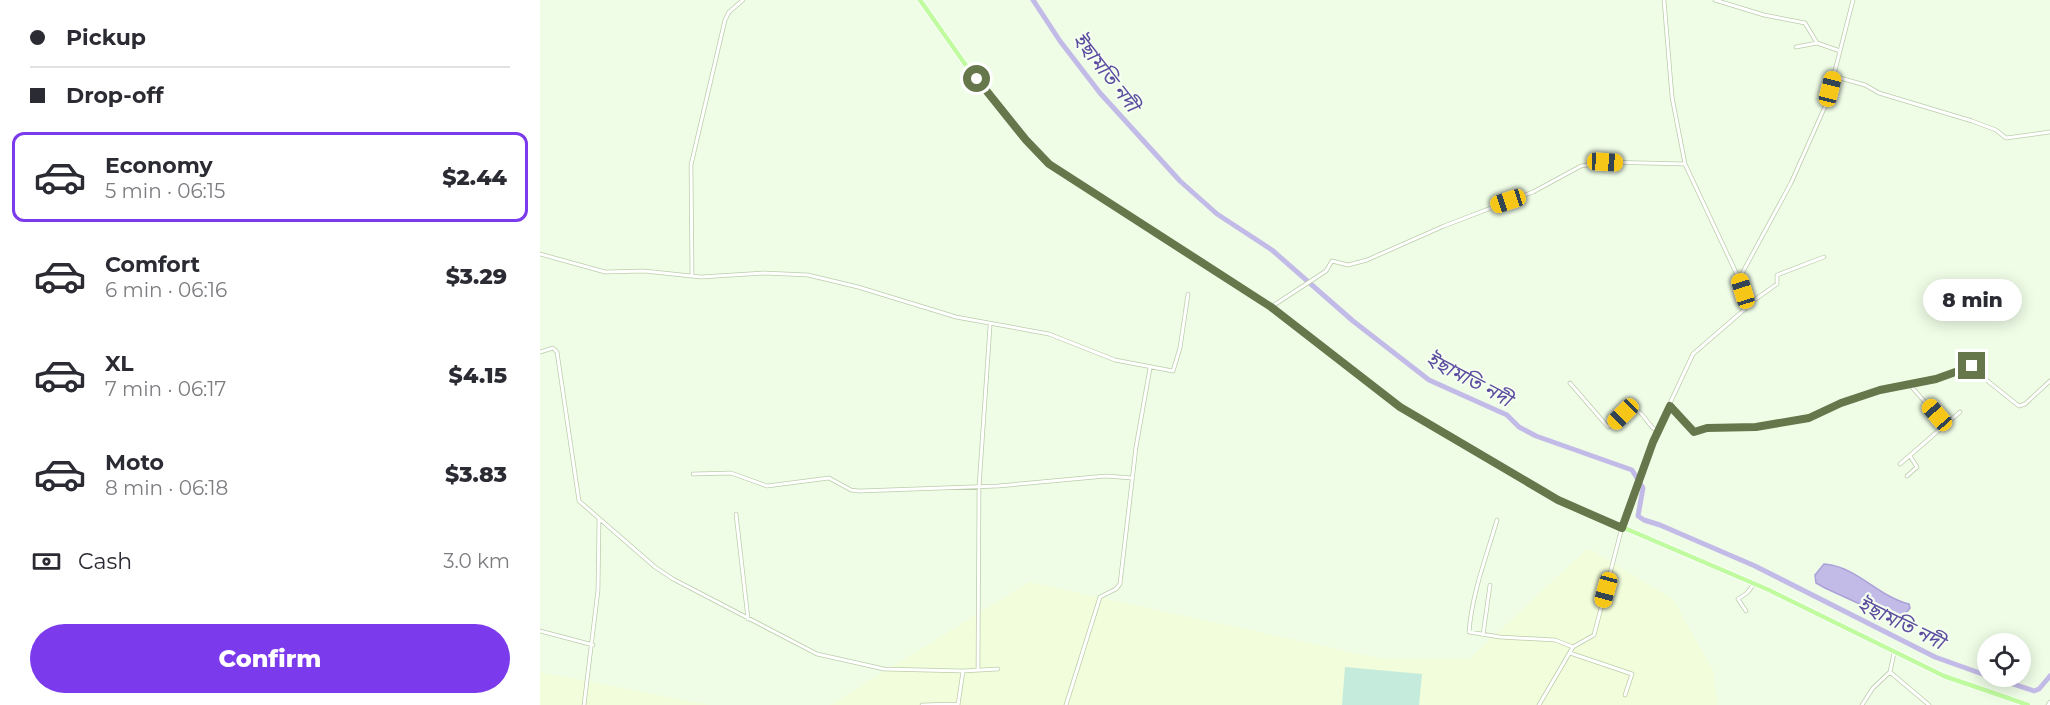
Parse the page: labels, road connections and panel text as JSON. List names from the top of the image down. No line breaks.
{"water":["ইছামতি নদী"],"page":{"banner":["Pickup","Drop-off"],"list":[{"name":"Economy","note":"5 min · 06:15","value":"$2.44"},{"name":"Comfort","note":"6 min · 06:16","value":"$3.29"},{"name":"XL","note":"7 min · 06:17","value":"$4.15"},{"name":"Moto","note":"8 min · 06:18","value":"$3.83"}],"bubble":"8 min","pay":["Cash","3.0 km"],"buttons":"Confirm"}}
